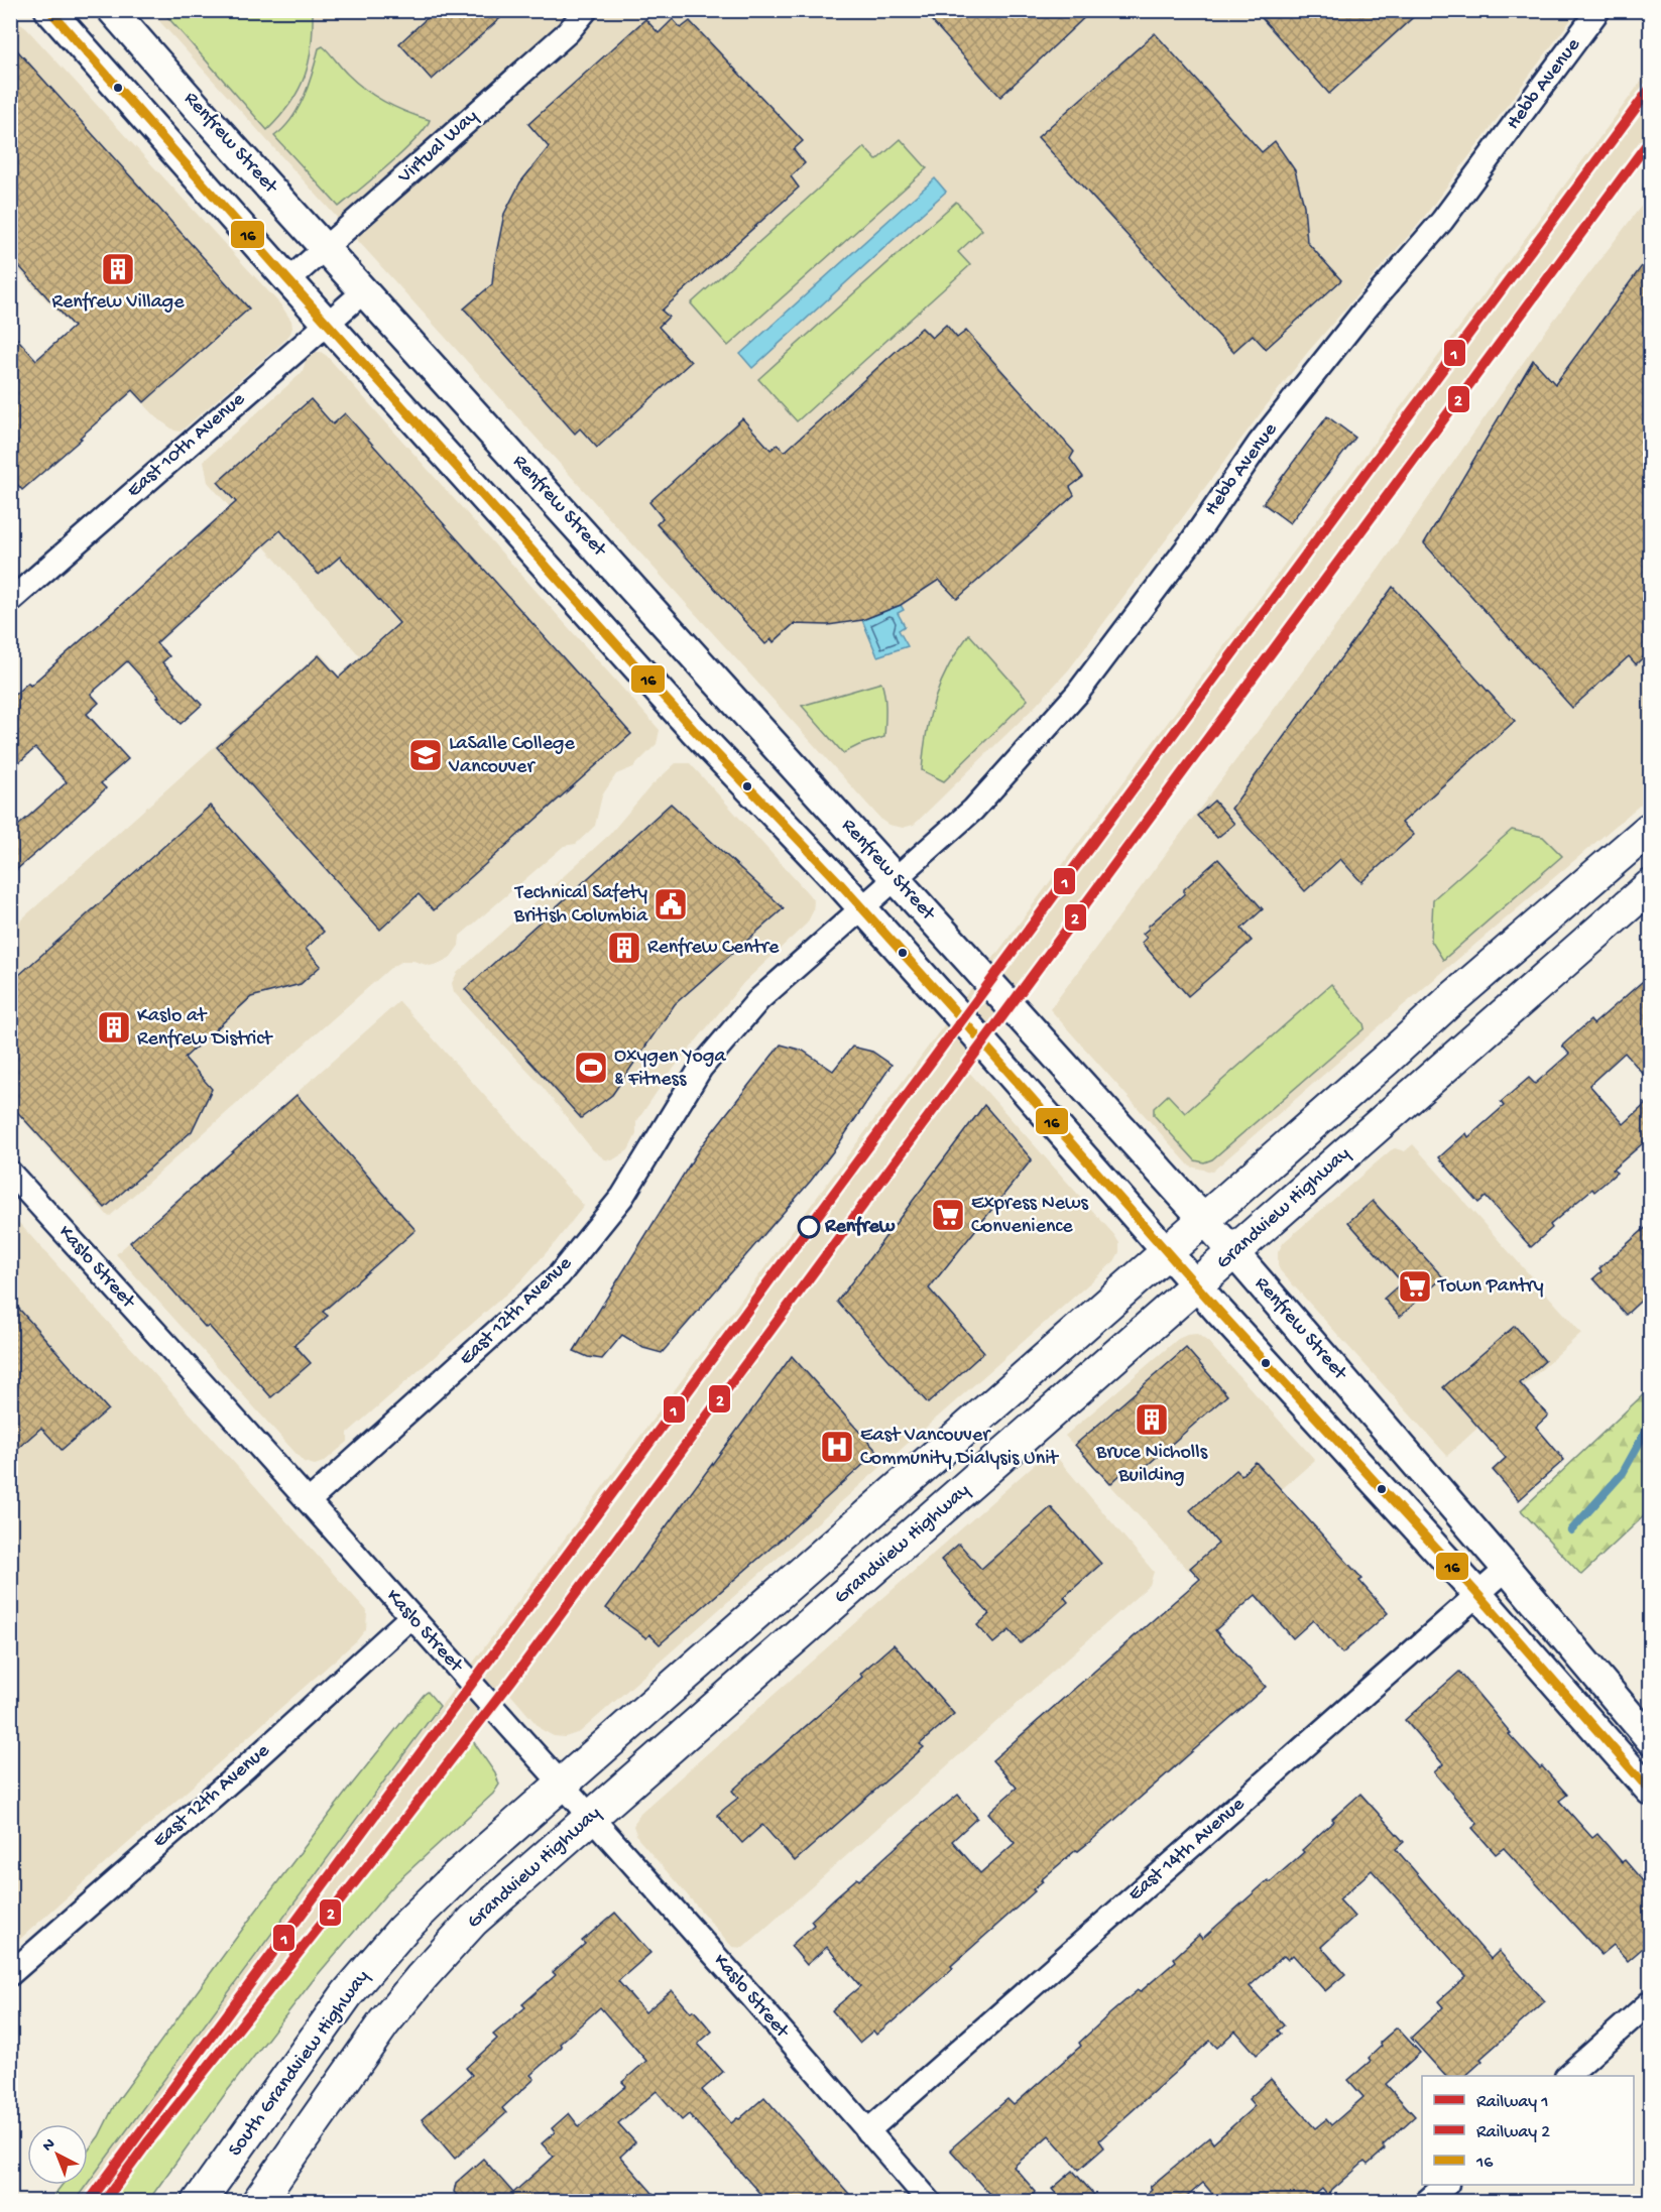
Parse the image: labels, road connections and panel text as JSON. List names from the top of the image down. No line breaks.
{"streets":{"main road":["Grandview Highway","South Grandview Highway"],"street":["Hebb Avenue","Renfrew Street","Virtual Way","East 10th Avenue","Kaslo Street","East 12th Avenue","East 14th Avenue"]},"crossings":[["Hebb Avenue","Renfrew Street"],["Hebb Avenue","East 12th Avenue"],["Renfrew Street","Virtual Way"],["Renfrew Street","East 10th Avenue"],["Renfrew Street","Grandview Highway"],["Renfrew Street","East 14th Avenue"],["Grandview Highway","Kaslo Street"],["Kaslo Street","East 12th Avenue"],["Kaslo Street","East 14th Avenue"],["Kaslo Street","South Grandview Highway"]],"places":{"building":["Renfrew Village","Renfrew Centre","Kaslo at Renfrew District","Bruce Nicholls Building"],"school or university":["LaSalle College Vancouver"],"public building":["Technical Safety British Columbia"],"sports":["Oxygen Yoga & Fitness"],"supermarket":["Express News Convenience","Town Pantry"],"other":["Renfrew"],"hospital":["East Vancouver Community Dialysis Unit"]},"lines":["transit line 16","rail line 1","rail line 2"],"legend":["Railway 1","Railway 2","16"],"north":"top left"}
